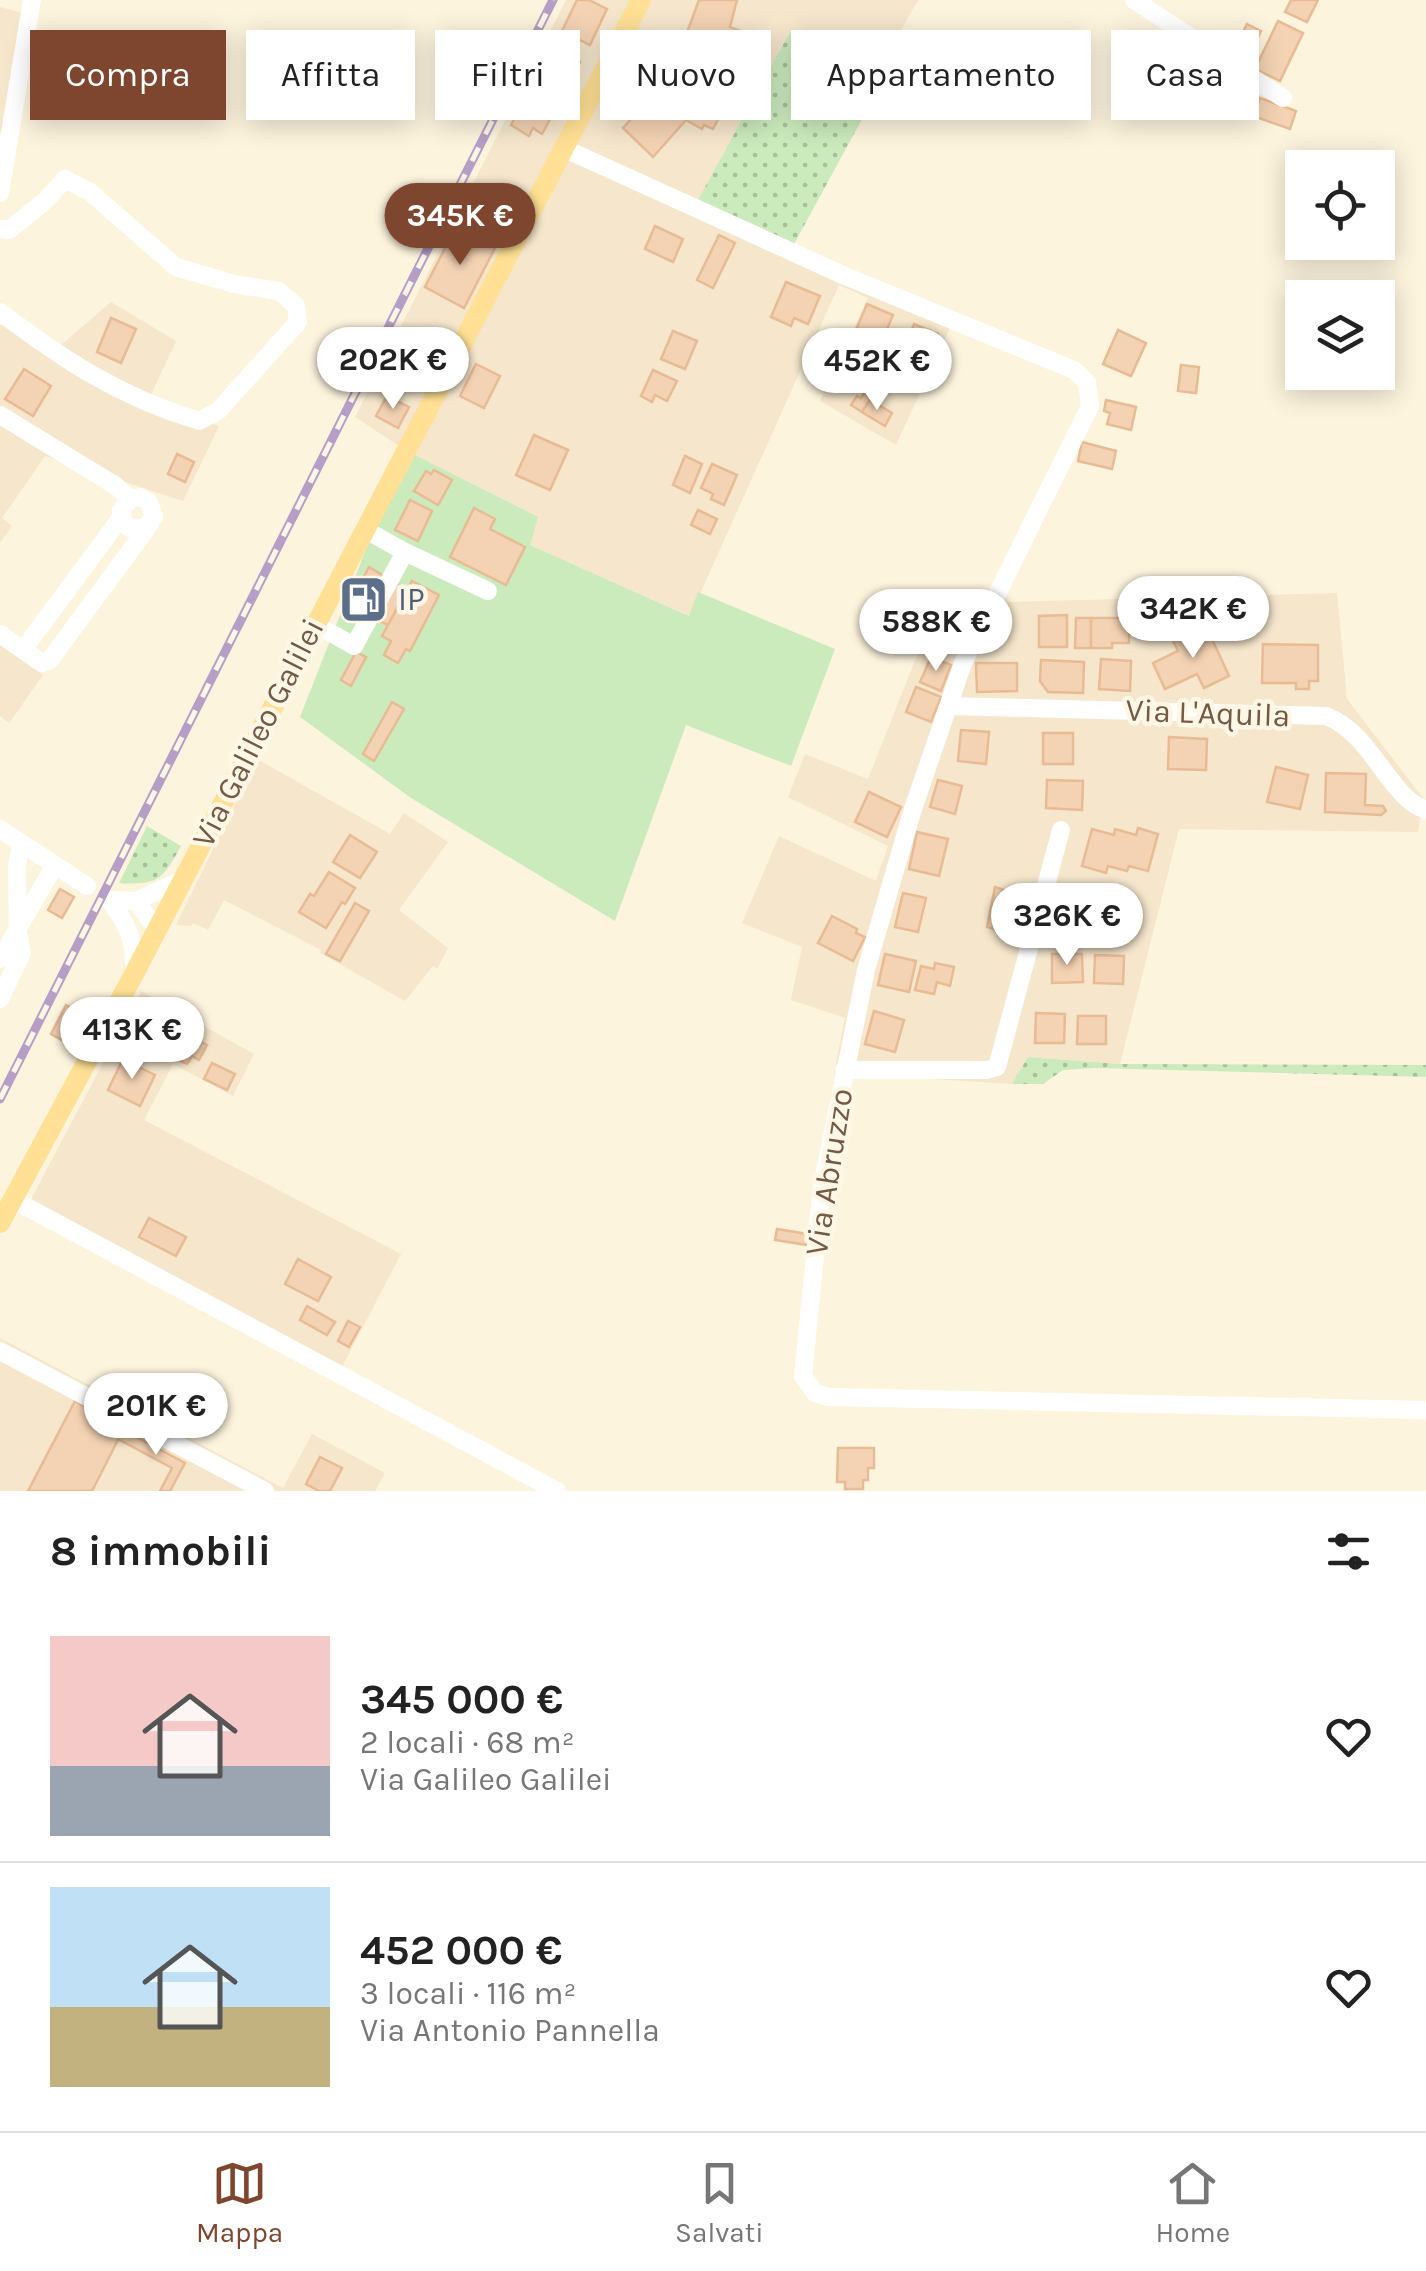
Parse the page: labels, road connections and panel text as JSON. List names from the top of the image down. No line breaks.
{"streets":{"main road":["Via Galileo Galilei"],"street":["Via L'Aquila","Via Abruzzo"]},"crossings":[["Via L'Aquila","Via Abruzzo"],["Via Galileo Galilei","Via Abruzzo"]],"places":{"fuel station":["IP"]},"page":{"chip":["Compra","Affitta","Filtri","Nuovo","Appartamento","Casa"],"price":["345K €","202K €","452K €","342K €","588K €","326K €","413K €","201K €"],"heading":"8 immobili","list":[{"name":"345 000 €","note":"2 locali · 68 m² · Via Galileo Galilei"},{"name":"452 000 €","note":"3 locali · 116 m² · Via Antonio Pannella"}],"tabs":["Mappa","Salvati","Home"]}}
